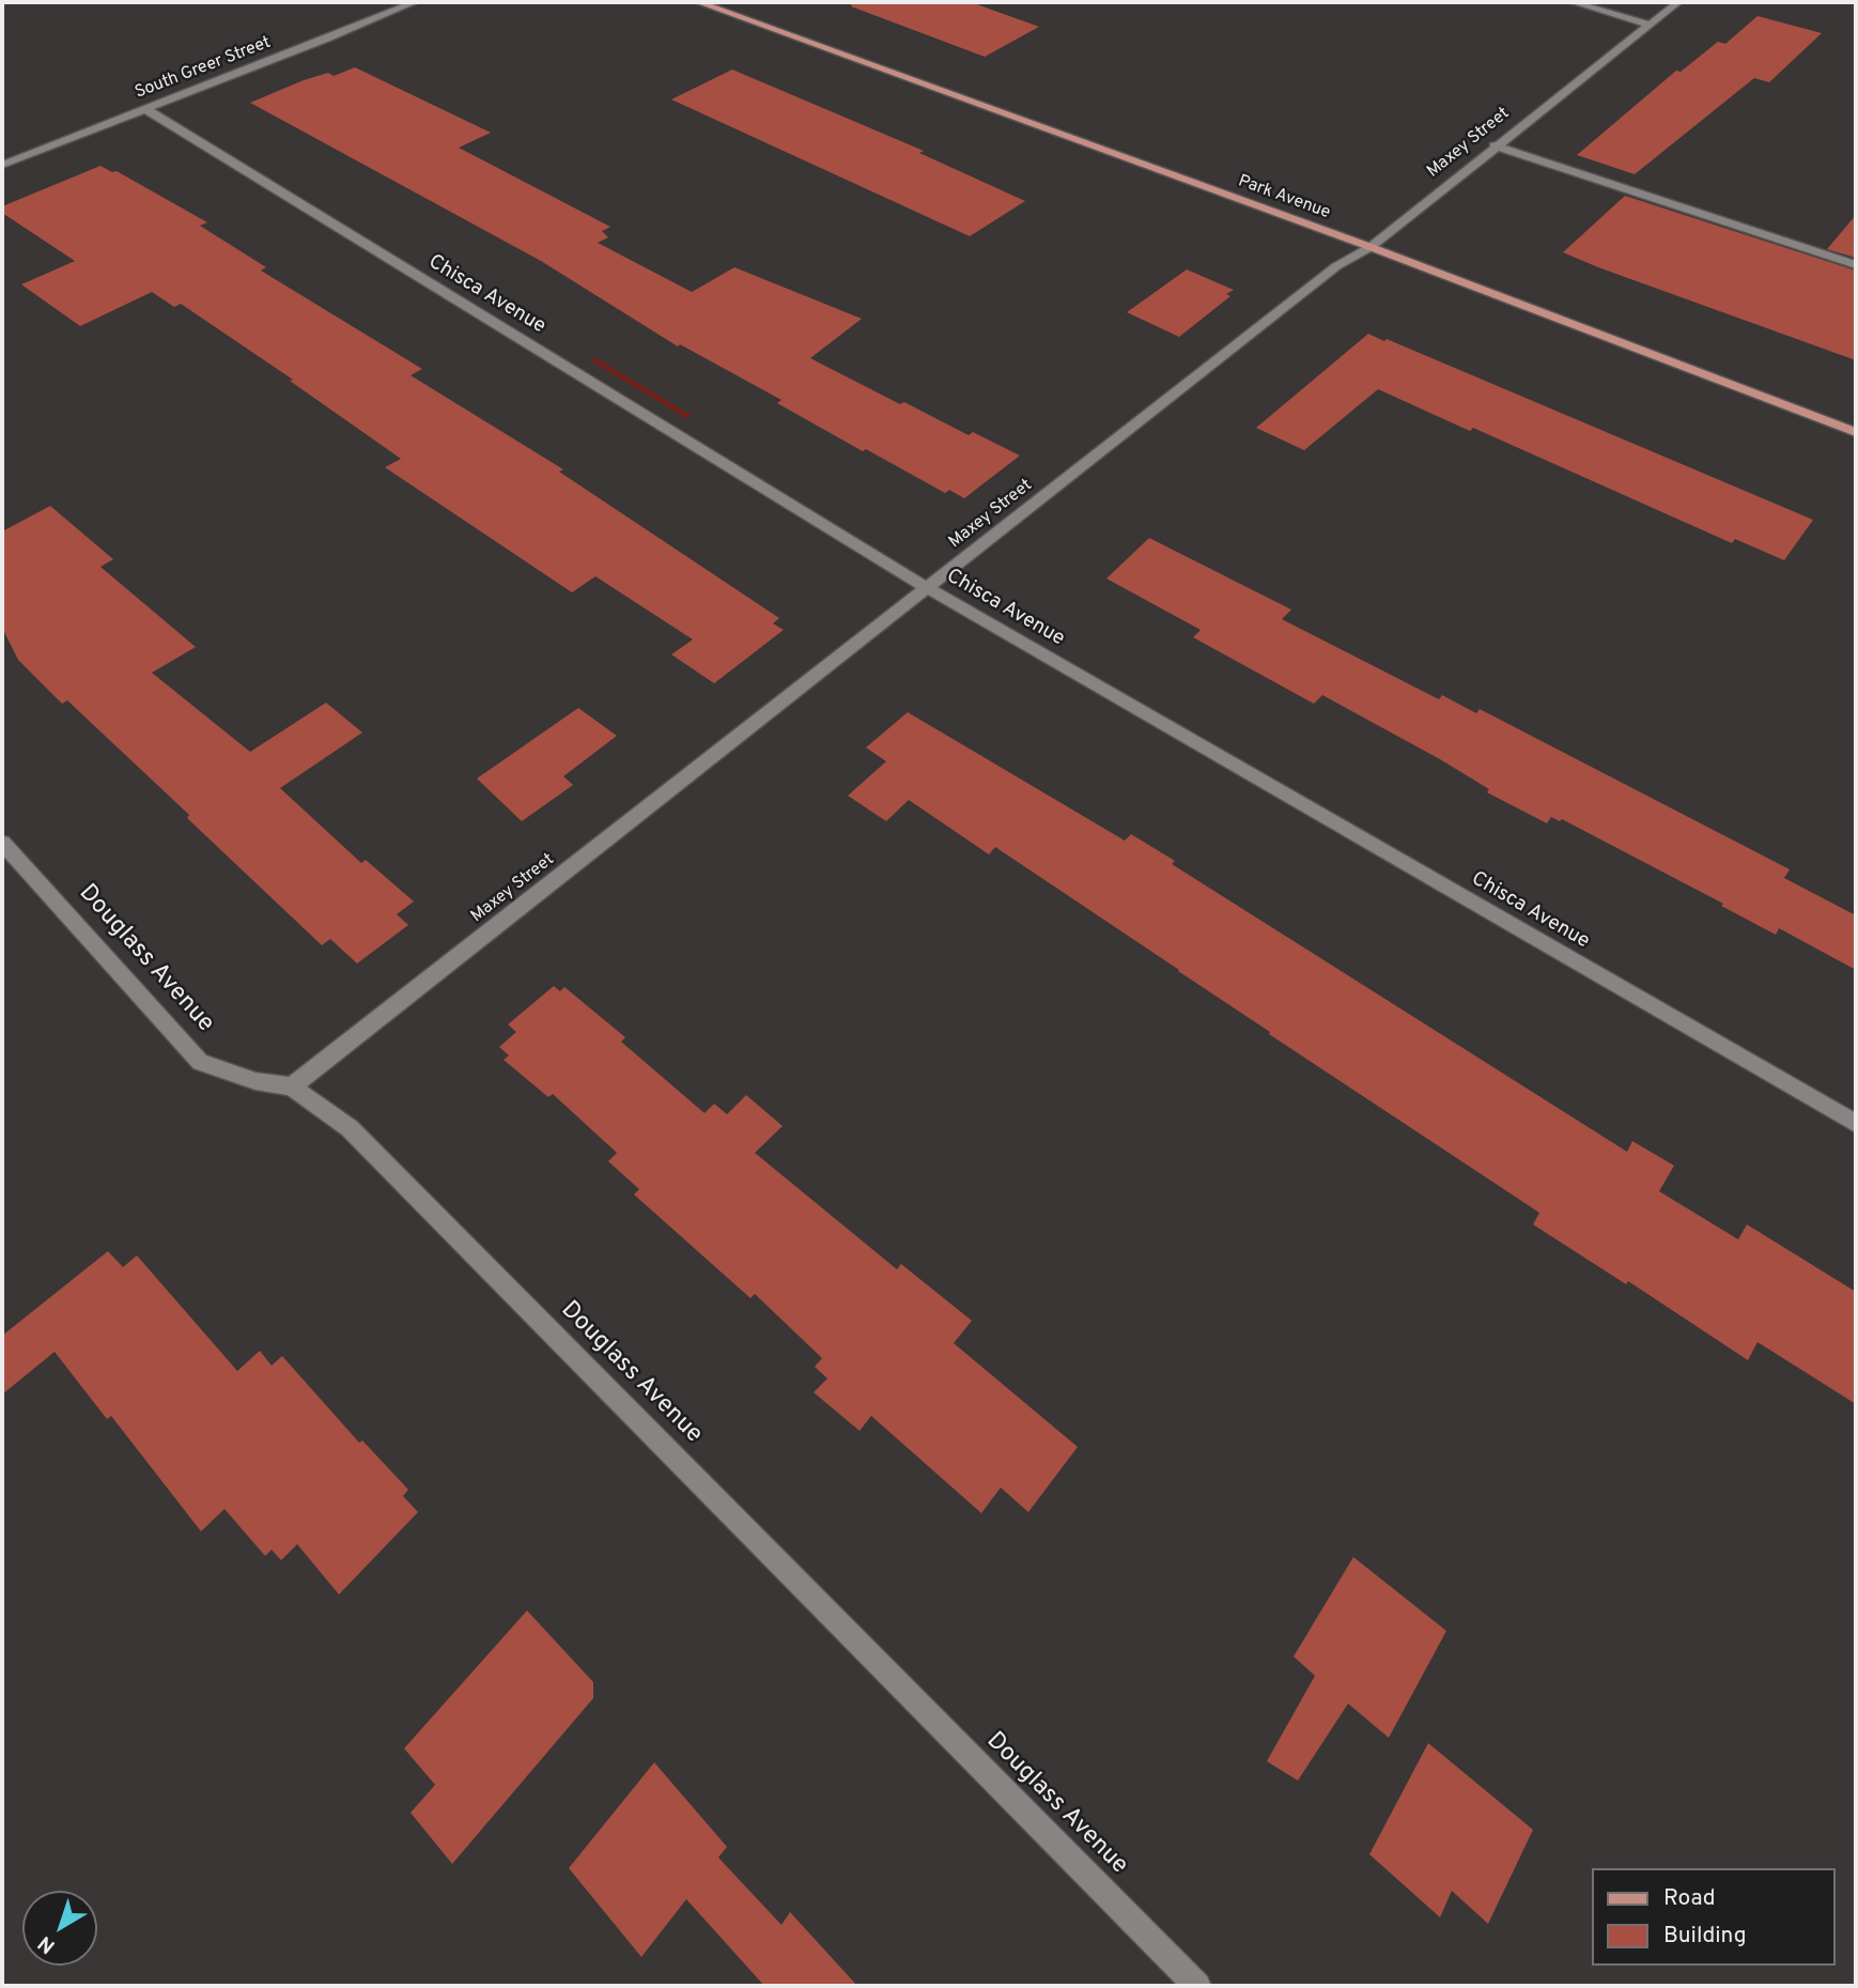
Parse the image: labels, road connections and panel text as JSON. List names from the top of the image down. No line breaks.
{"streets":{"main road":["Park Avenue"],"street":["South Greer Street","Maxey Street","Chisca Avenue","Douglass Avenue"]},"crossings":[["South Greer Street","Chisca Avenue"],["Maxey Street","Park Avenue"],["Maxey Street","Chisca Avenue"],["Maxey Street","Douglass Avenue"]],"legend":["Road","Building"],"north":"bottom left"}
